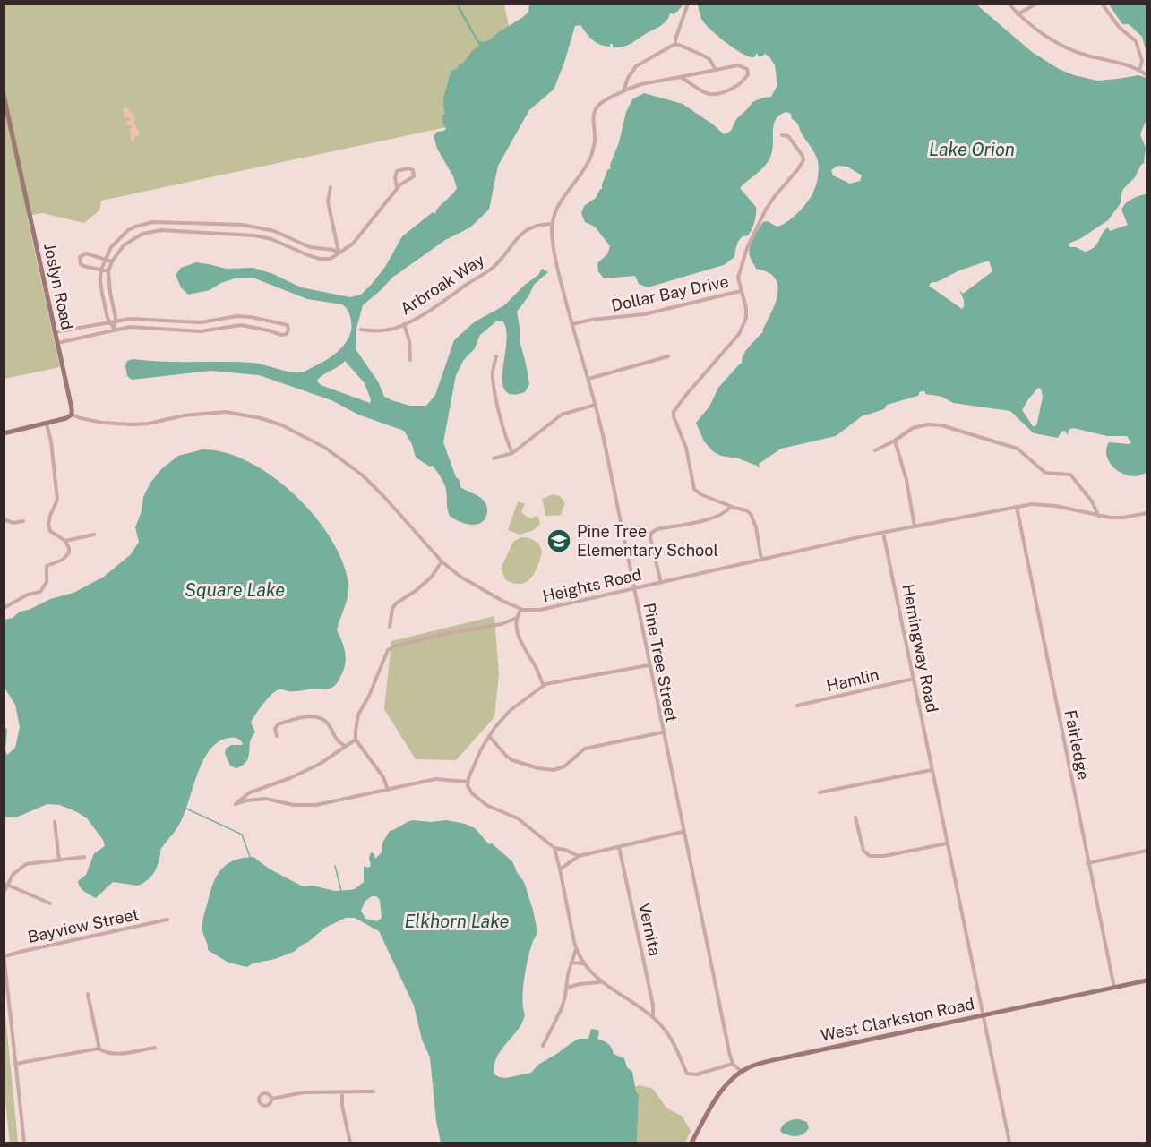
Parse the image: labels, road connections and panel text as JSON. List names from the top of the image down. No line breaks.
{"streets":{"main road":["Joslyn Road","West Clarkston Road"],"street":["Arbroak Way","Dollar Bay Drive","Heights Road","Hemingway Road","Pine Tree Street","Hamlin","Fairledge","Bayview Street","Vernita"]},"crossings":[["Arbroak Way","Pine Tree Street"],["Joslyn Road","Heights Road"],["Dollar Bay Drive","Pine Tree Street"],["Heights Road","Hemingway Road"],["Heights Road","Pine Tree Street"],["Heights Road","Fairledge"],["Hemingway Road","Hamlin"],["Hemingway Road","West Clarkston Road"],["Fairledge","West Clarkston Road"]],"water":["Lake Orion","Square Lake","Elkhorn Lake"],"places":{"school or university":["Pine Tree Elementary School"]}}
